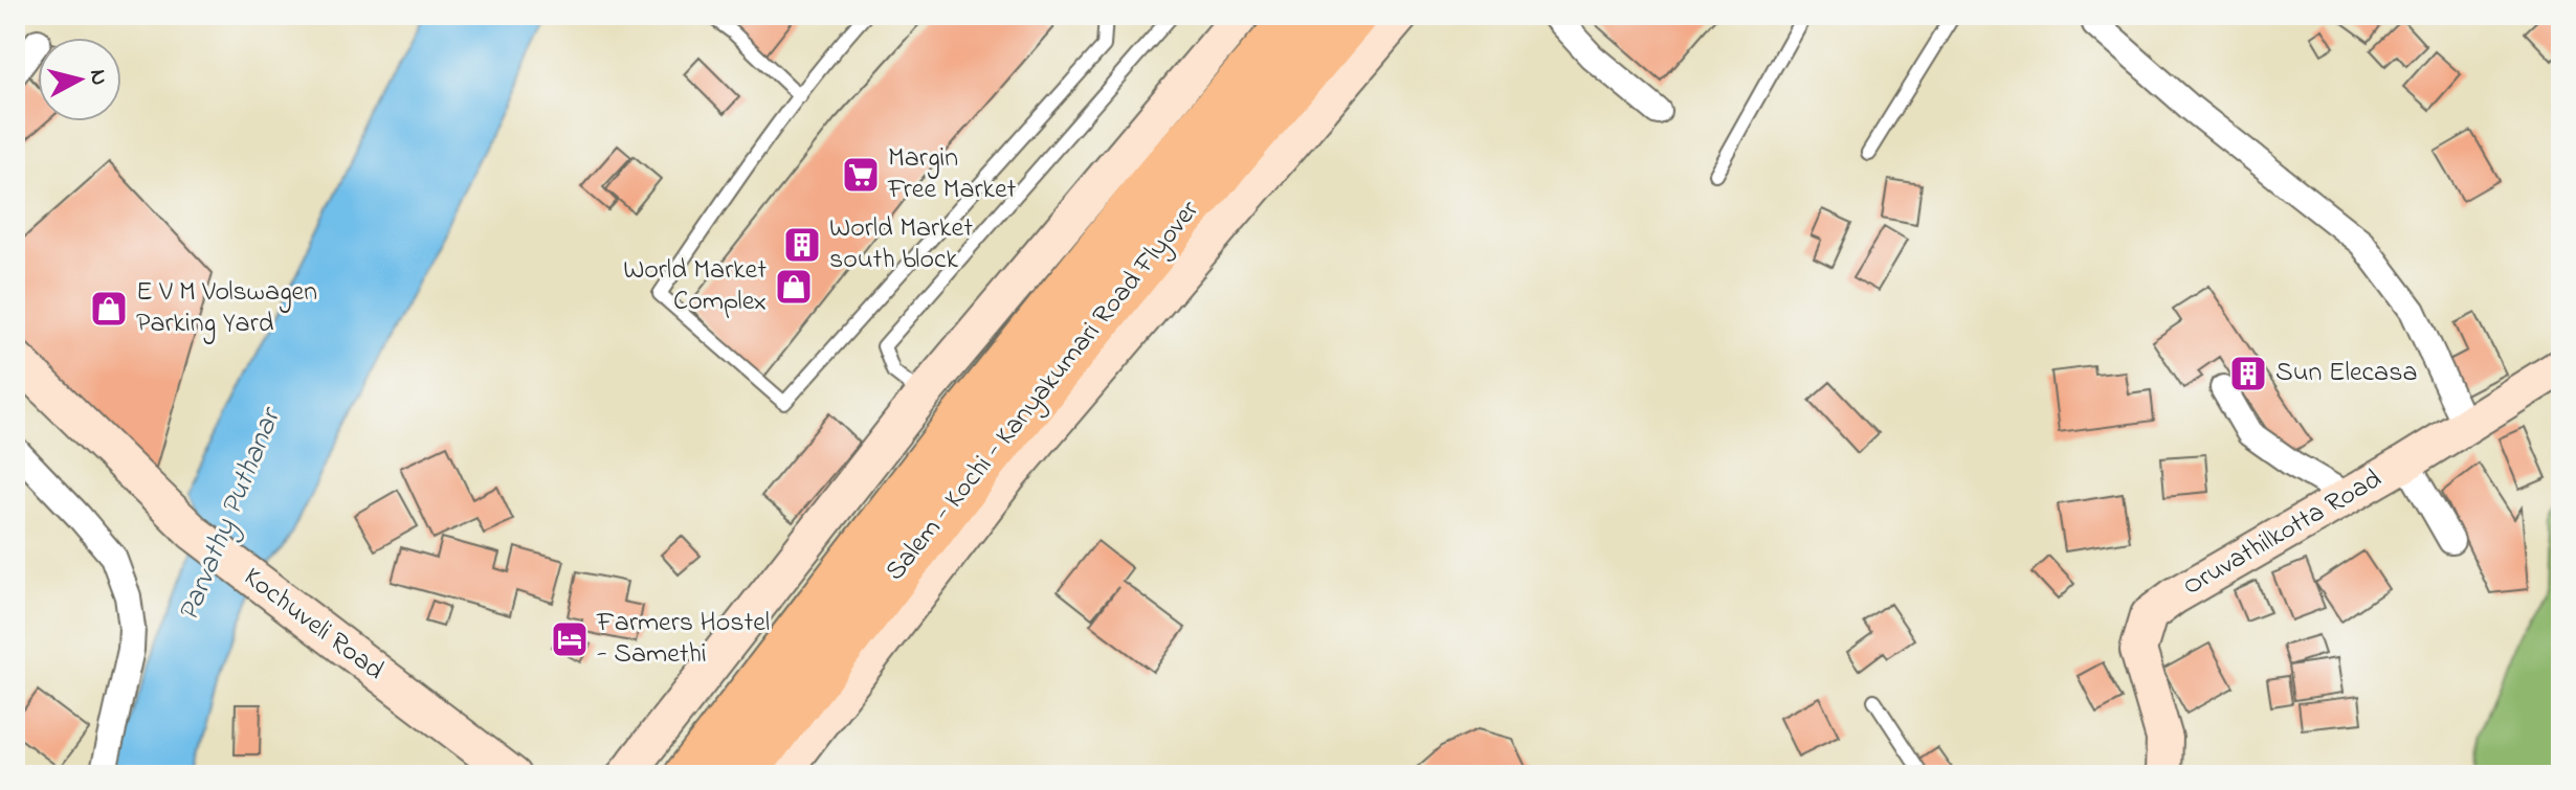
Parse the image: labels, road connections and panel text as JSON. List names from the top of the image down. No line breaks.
{"streets":{"highway":["Salem - Kochi - Kanyakumari Road Flyover"],"street":["Oruvathilkotta Road","Kochuveli Road"]},"water":["Parvathy Puthanar"],"places":{"supermarket":["Margin Free Market"],"building":["World Market south block","Sun Elecasa"],"shop":["World Market Complex","E V M Volswagen Parking Yard"],"hotel":["Farmers Hostel - Samethi"]},"north":"right"}
